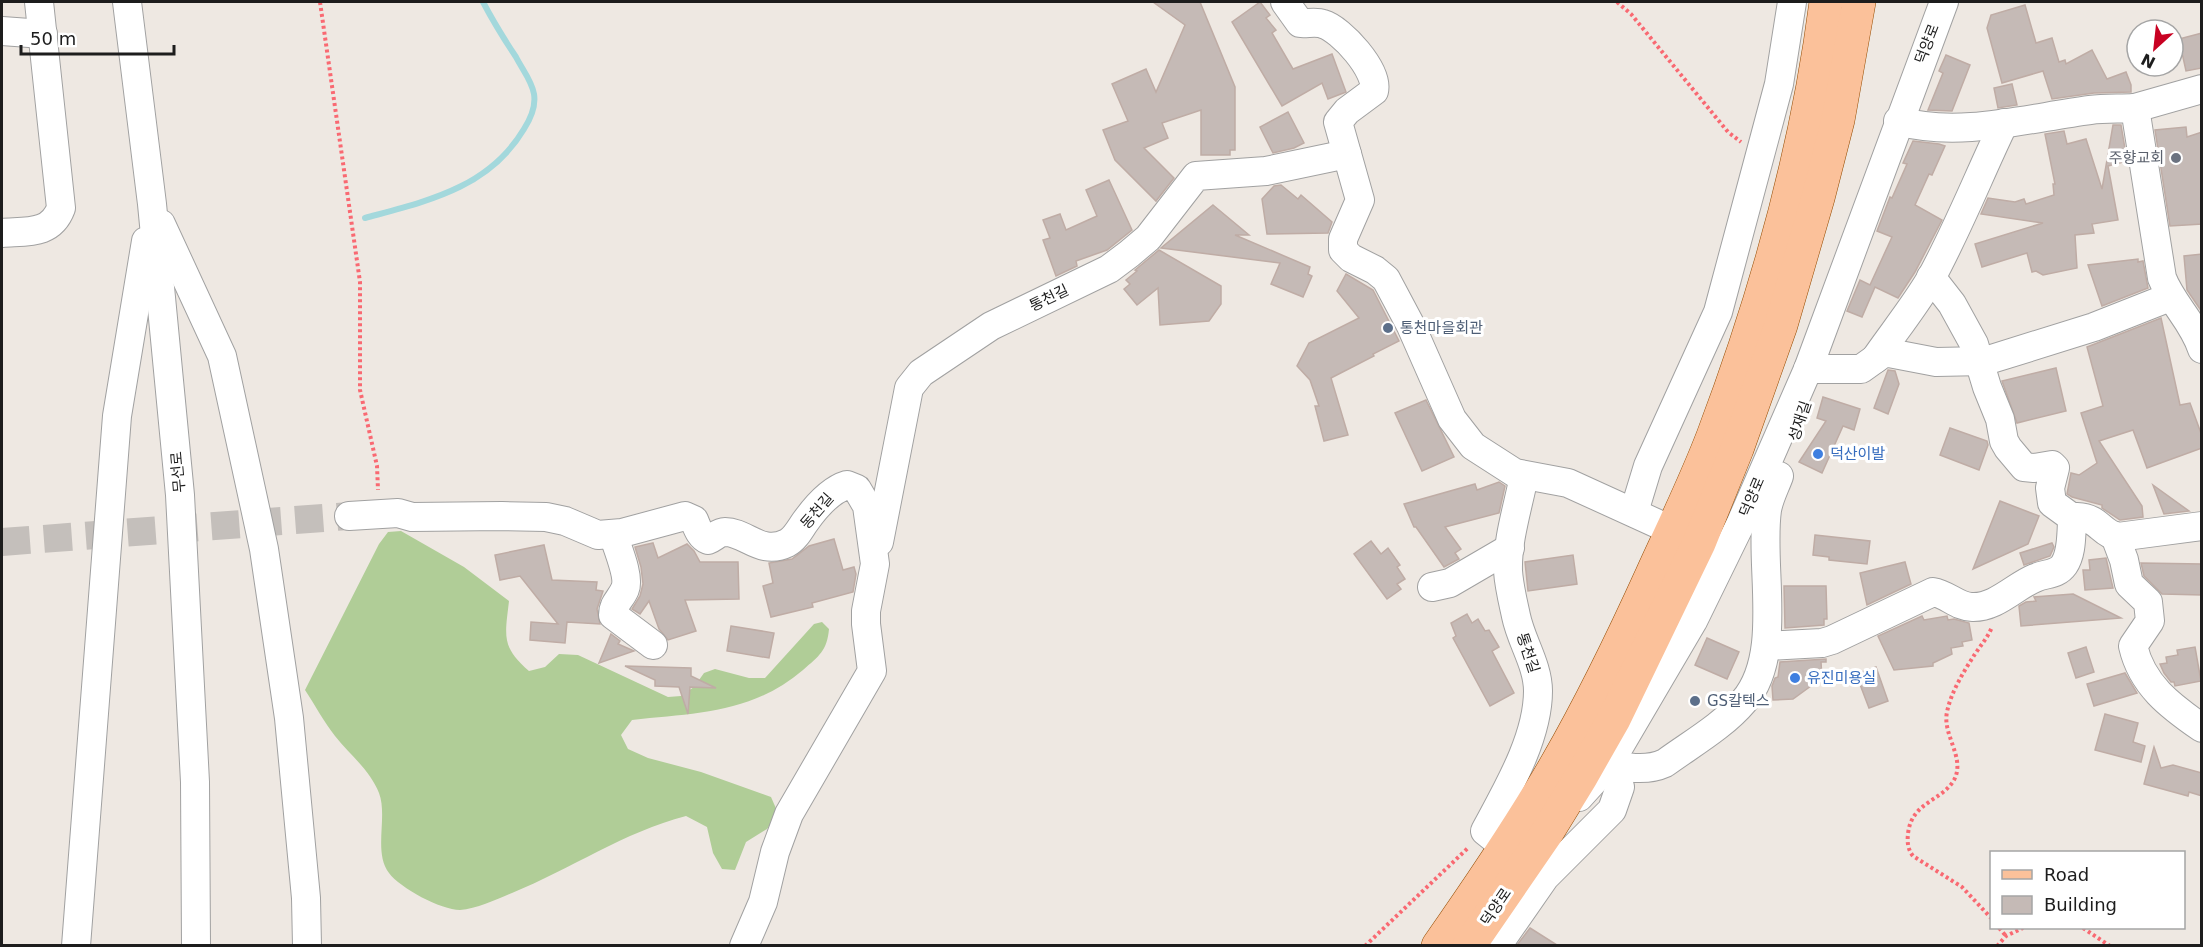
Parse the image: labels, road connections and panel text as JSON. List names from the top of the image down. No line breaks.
{"streets":{"main road":["덕양로"],"street":["통천길","성재길","무선로","동천길"]},"crossings":[["덕양로","통천길"],["덕양로","성재길"],["통천길","동천길"]],"places":["주향교회","통천마을회관","덕산이발","유진미용실","GS칼텍스"],"legend":["Road","Building"],"scale_bar":"50 m","north":"bottom left"}
